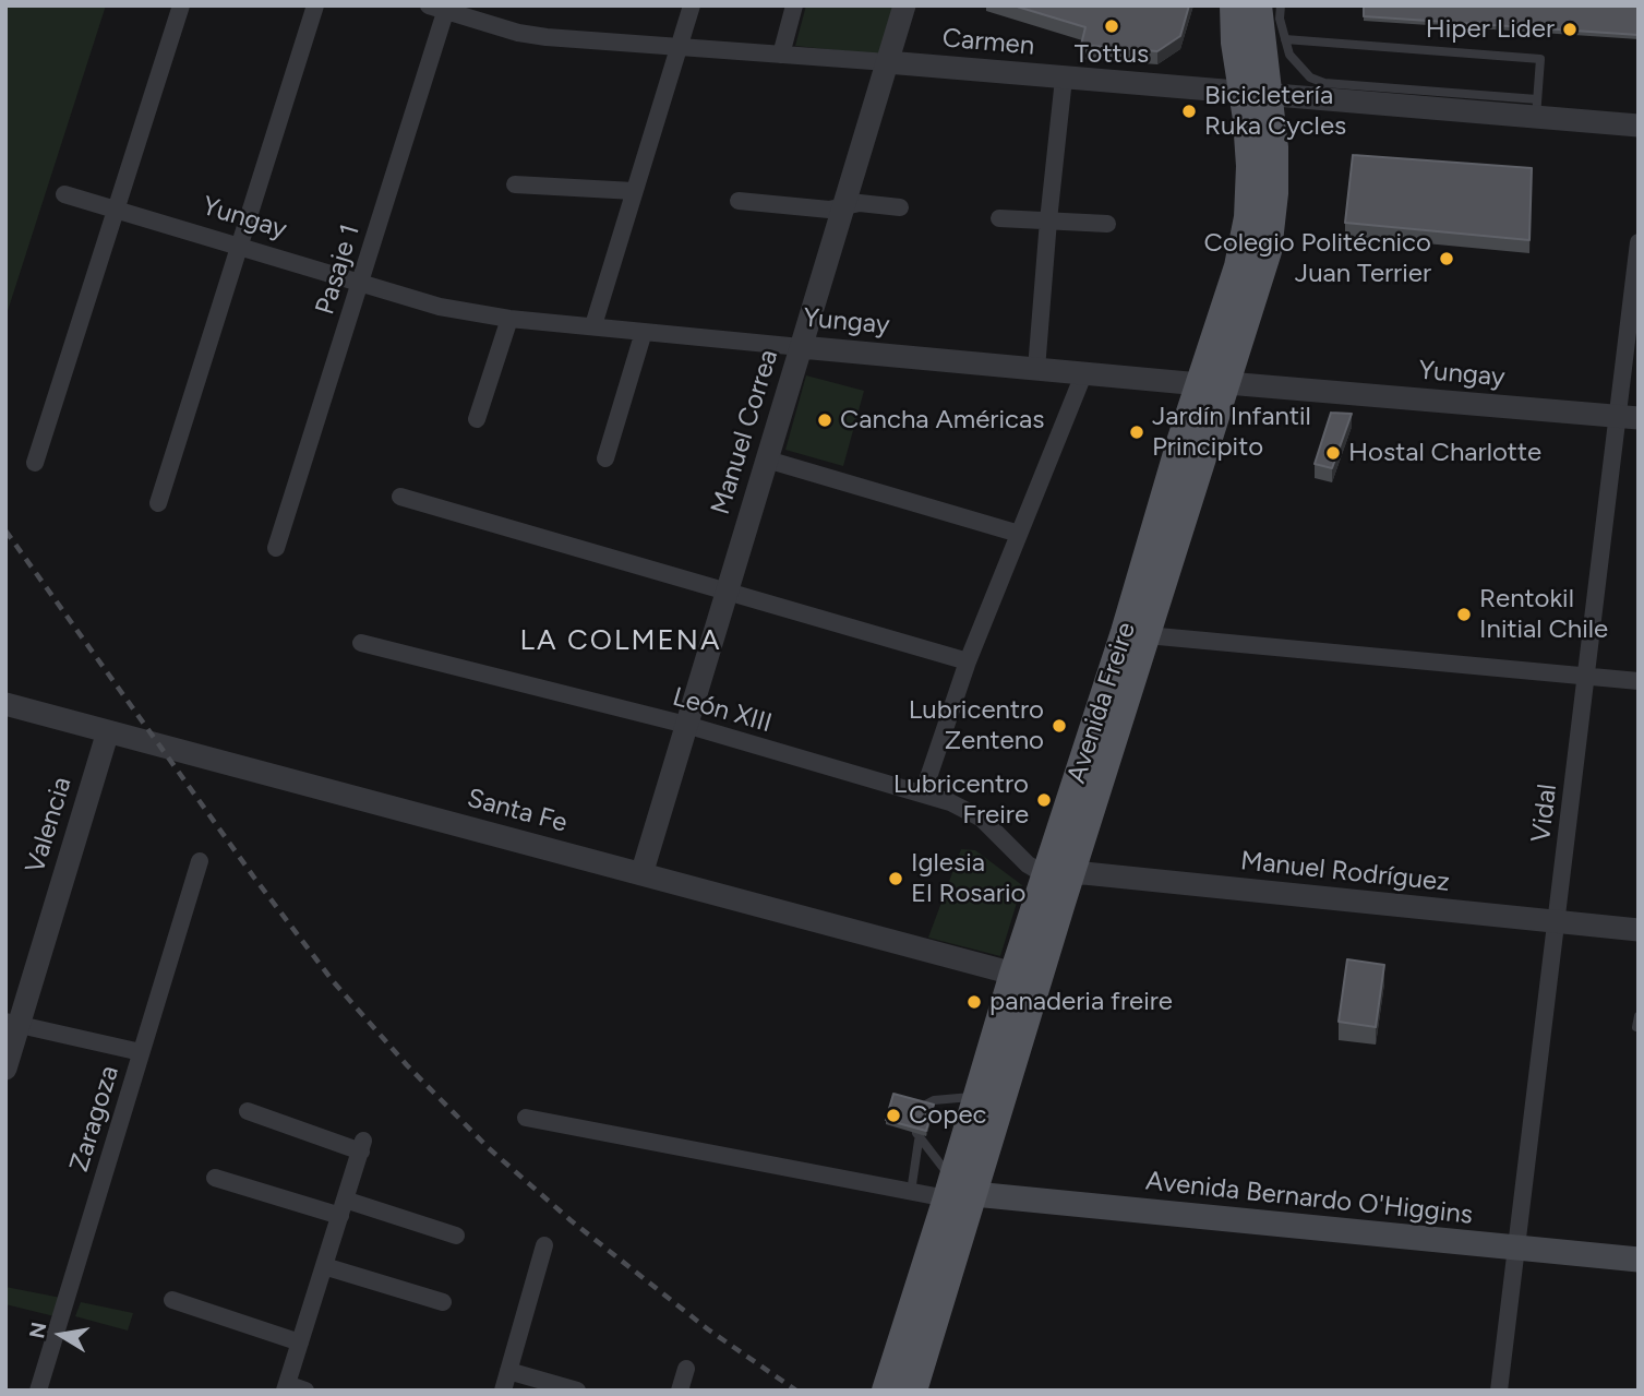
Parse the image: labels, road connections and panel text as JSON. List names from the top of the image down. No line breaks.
{"streets":{"main road":["Avenida Freire","Avenida Bernardo O'Higgins"],"street":["Carmen","Yungay","Pasaje 1","Manuel Correa","León XIII","Santa Fe","Vidal","Valencia","Manuel Rodríguez","Zaragoza"]},"crossings":[["Carmen","Pasaje 1"],["Carmen","Manuel Correa"],["Carmen","Avenida Freire"],["Yungay","Pasaje 1"],["Yungay","Manuel Correa"],["Yungay","Avenida Freire"],["Yungay","Vidal"],["Manuel Correa","León XIII"],["Manuel Correa","Santa Fe"],["Avenida Freire","León XIII"],["Avenida Freire","Santa Fe"],["Avenida Freire","Manuel Rodríguez"],["Avenida Freire","Avenida Bernardo O'Higgins"],["León XIII","Manuel Rodríguez"],["Santa Fe","Valencia"],["Vidal","Manuel Rodríguez"],["Vidal","Avenida Bernardo O'Higgins"]],"districts":["LA COLMENA"],"places":["Tottus","Hiper Lider","Bicicletería Ruka Cycles","Colegio Politécnico Juan Terrier","Cancha Américas","Jardín Infantil Principito","Hostal Charlotte","Rentokil Initial Chile","Lubricentro Zenteno","Lubricentro Freire","Iglesia El Rosario","panaderia freire","Copec"],"north":"left"}
